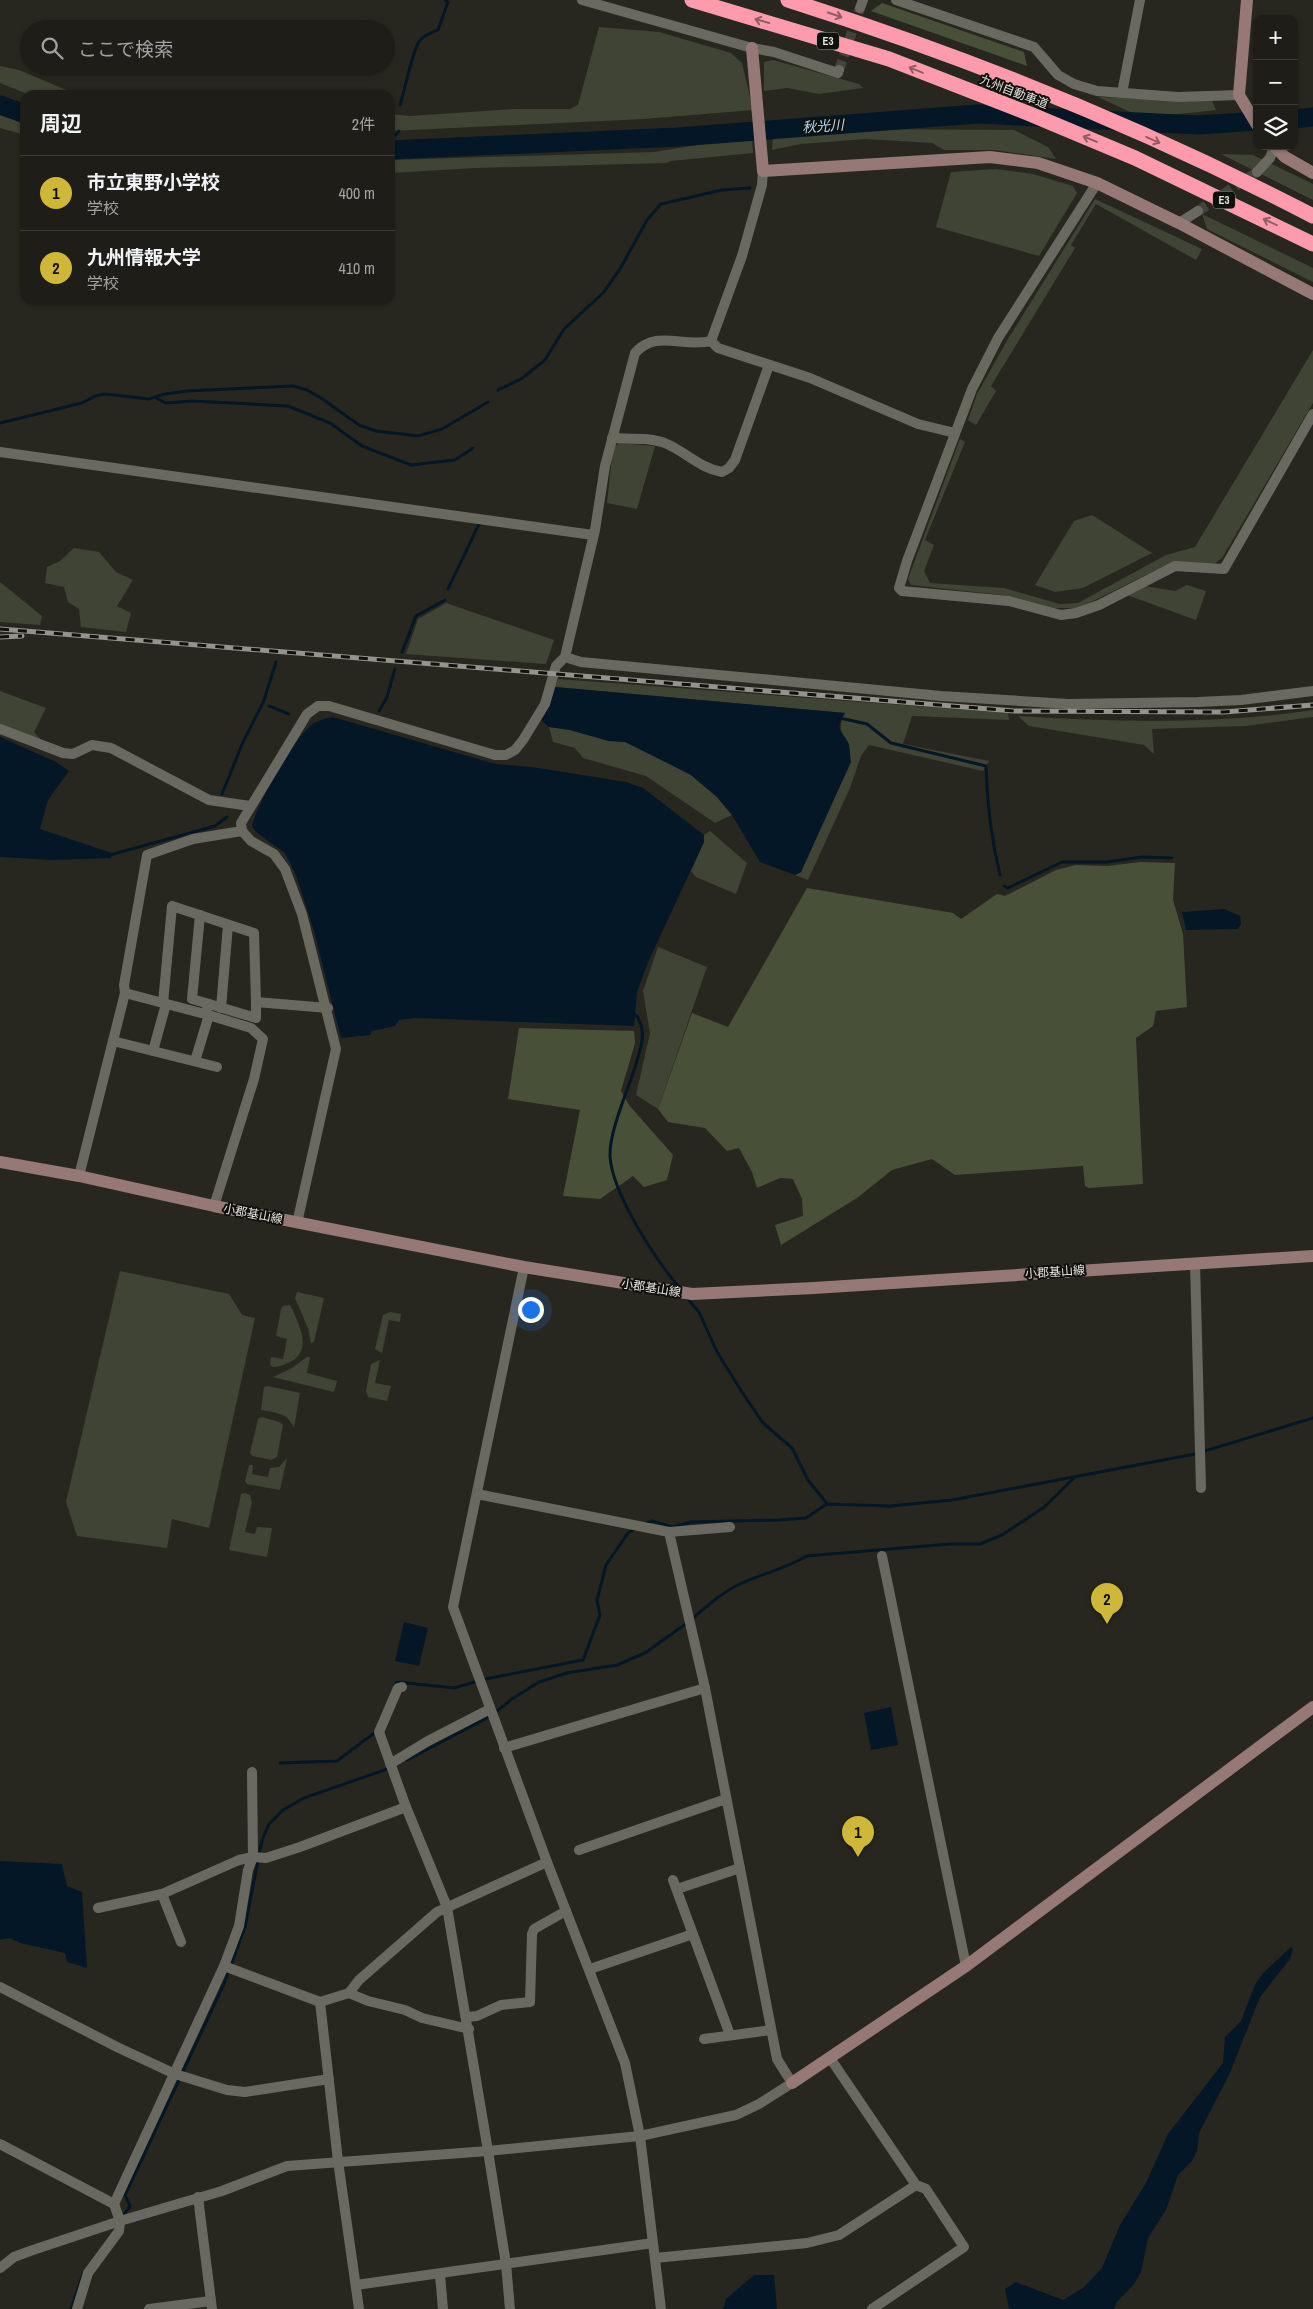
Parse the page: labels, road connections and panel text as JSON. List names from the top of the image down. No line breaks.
{"streets":{"highway":["E3","九州自動車道"],"street":["小郡基山線"]},"water":["秋光川"],"page":{"map_buttons":["+","−"],"search":"ここで検索","heading":["周辺","2件"],"list":[{"mark":"1","name":"市立東野小学校","note":"学校","value":"400 m"},{"mark":"2","name":"九州情報大学","note":"学校","value":"410 m"}],"pins":["2","1"]}}
